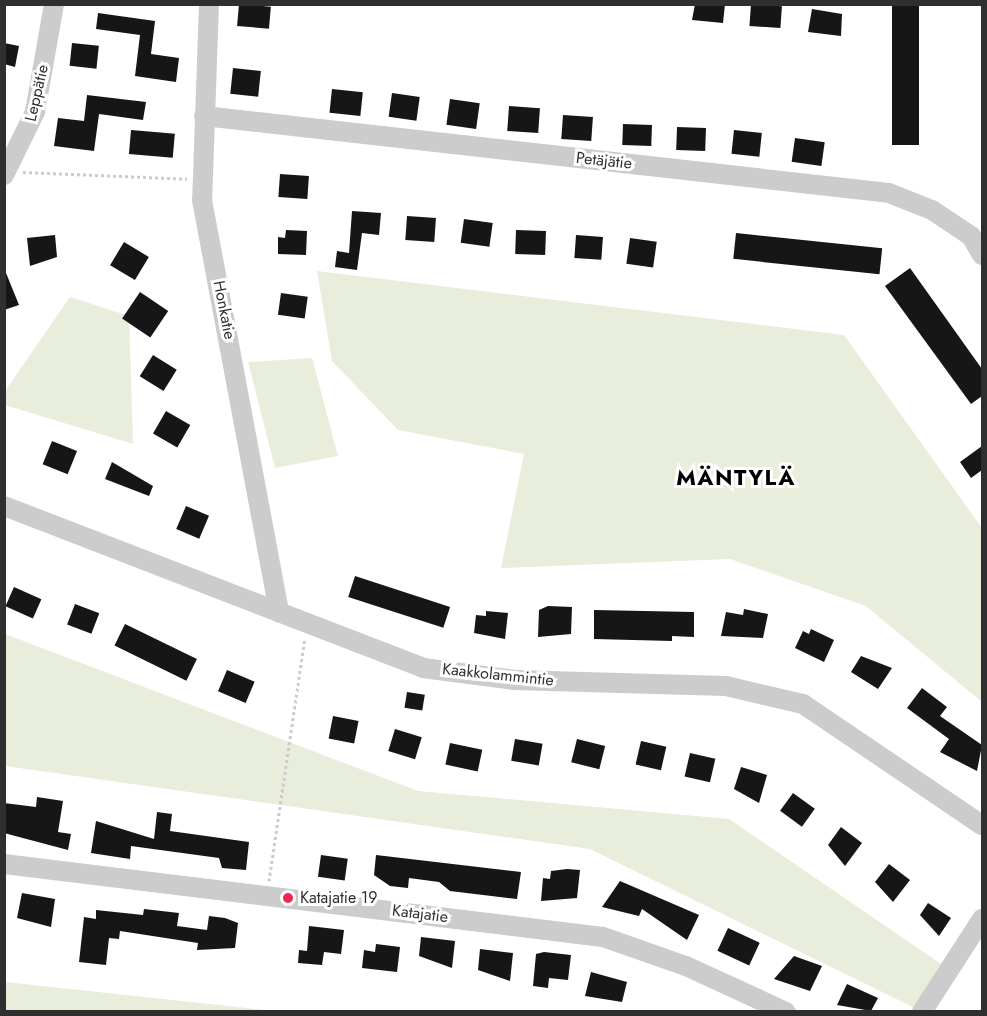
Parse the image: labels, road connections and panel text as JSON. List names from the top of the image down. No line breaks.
{"streets":{"street":["Leppätie","Petäjätie","Honkatie","Kaakkolammintie","Katajatie"]},"crossings":[["Petäjätie","Honkatie"],["Honkatie","Kaakkolammintie"]],"districts":["MÄNTYLÄ"],"places":["Katajatie 19"]}
